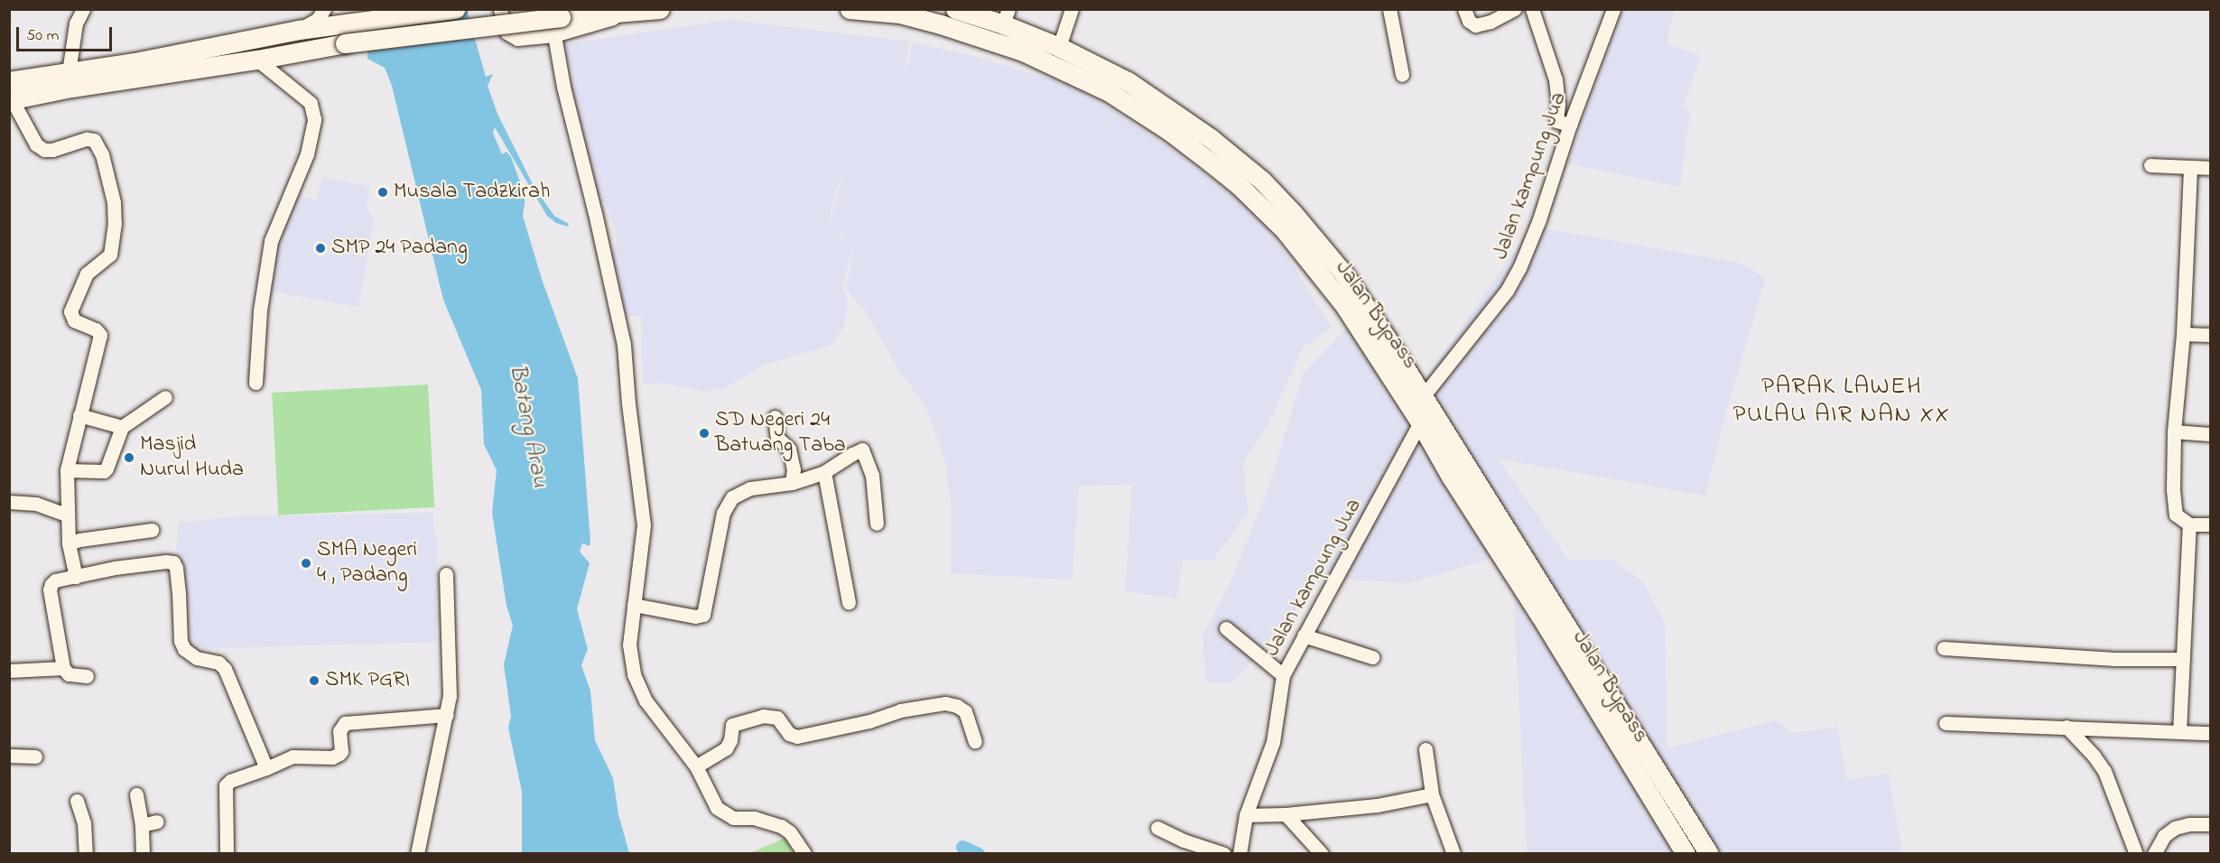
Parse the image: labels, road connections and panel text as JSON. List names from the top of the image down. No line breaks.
{"streets":{"highway":["Jalan Bypass"],"street":["Jalan kampung Jua"]},"crossings":[["Jalan kampung Jua","Jalan Bypass"]],"districts":["PARAK LAWEH PULAU AIR NAN XX"],"water":["Batang Arau"],"places":["Musala Tadzkirah","SMP 24 Padang","SD Negeri 24 Batuang Taba","Masjid Nurul Huda","SMA Negeri 4 , Padang","SMK PGRI"],"scale_bar":"50 m"}
